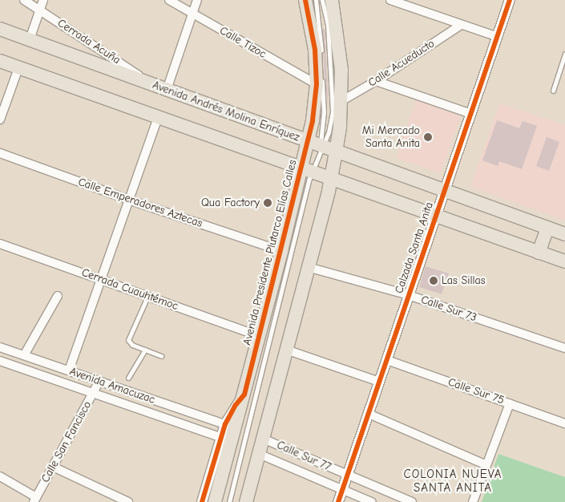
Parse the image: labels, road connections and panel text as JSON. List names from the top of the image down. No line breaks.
{"streets":{"main road":["Avenida Andrés Molina Enríquez","Avenida Presidente Plutarco Elías Calles"],"street":["Cerrada Acuña","Calle Tizoc","Calle Acueducto","Calle Emperadores Aztecas","Calzada Santa Anita","Cerrada Cuauhtémoc","Calle Sur 73","Avenida Amacuzac","Calle Sur 75","Calle San Fancisco","Calle Sur 77"]},"crossings":[["Cerrada Acuña","Avenida Andrés Molina Enríquez"],["Calle Tizoc","Avenida Presidente Plutarco Elías Calles"],["Avenida Andrés Molina Enríquez","Calzada Santa Anita"],["Avenida Andrés Molina Enríquez","Avenida Presidente Plutarco Elías Calles"],["Calle Emperadores Aztecas","Avenida Presidente Plutarco Elías Calles"],["Calzada Santa Anita","Calle Sur 73"],["Calzada Santa Anita","Calle Sur 75"],["Calzada Santa Anita","Calle Sur 77"],["Avenida Presidente Plutarco Elías Calles","Cerrada Cuauhtémoc"],["Avenida Presidente Plutarco Elías Calles","Avenida Amacuzac"],["Avenida Amacuzac","Calle San Fancisco"]],"districts":["COLONIA NUEVA SANTA ANITA"],"places":["Mi Mercado Santa Anita","Qua Factory","Las Sillas"]}
